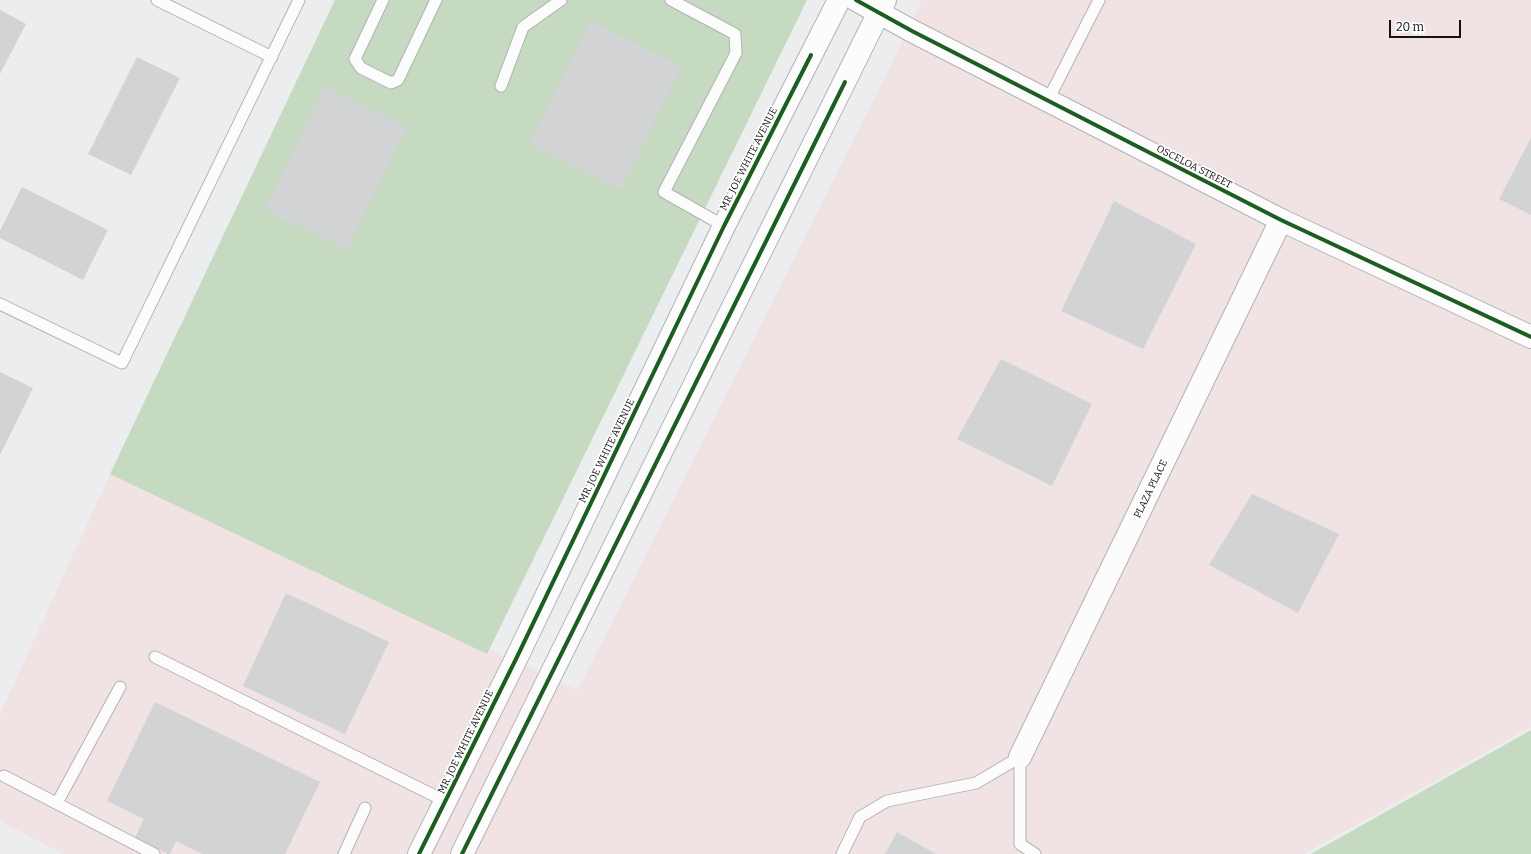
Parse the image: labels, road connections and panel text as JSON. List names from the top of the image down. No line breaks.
{"streets":{"main road":["MR. JOE WHITE AVENUE","OSCELOA STREET","PLAZA PLACE"]},"crossings":[["OSCELOA STREET","PLAZA PLACE"]],"scale_bar":"20 m"}
